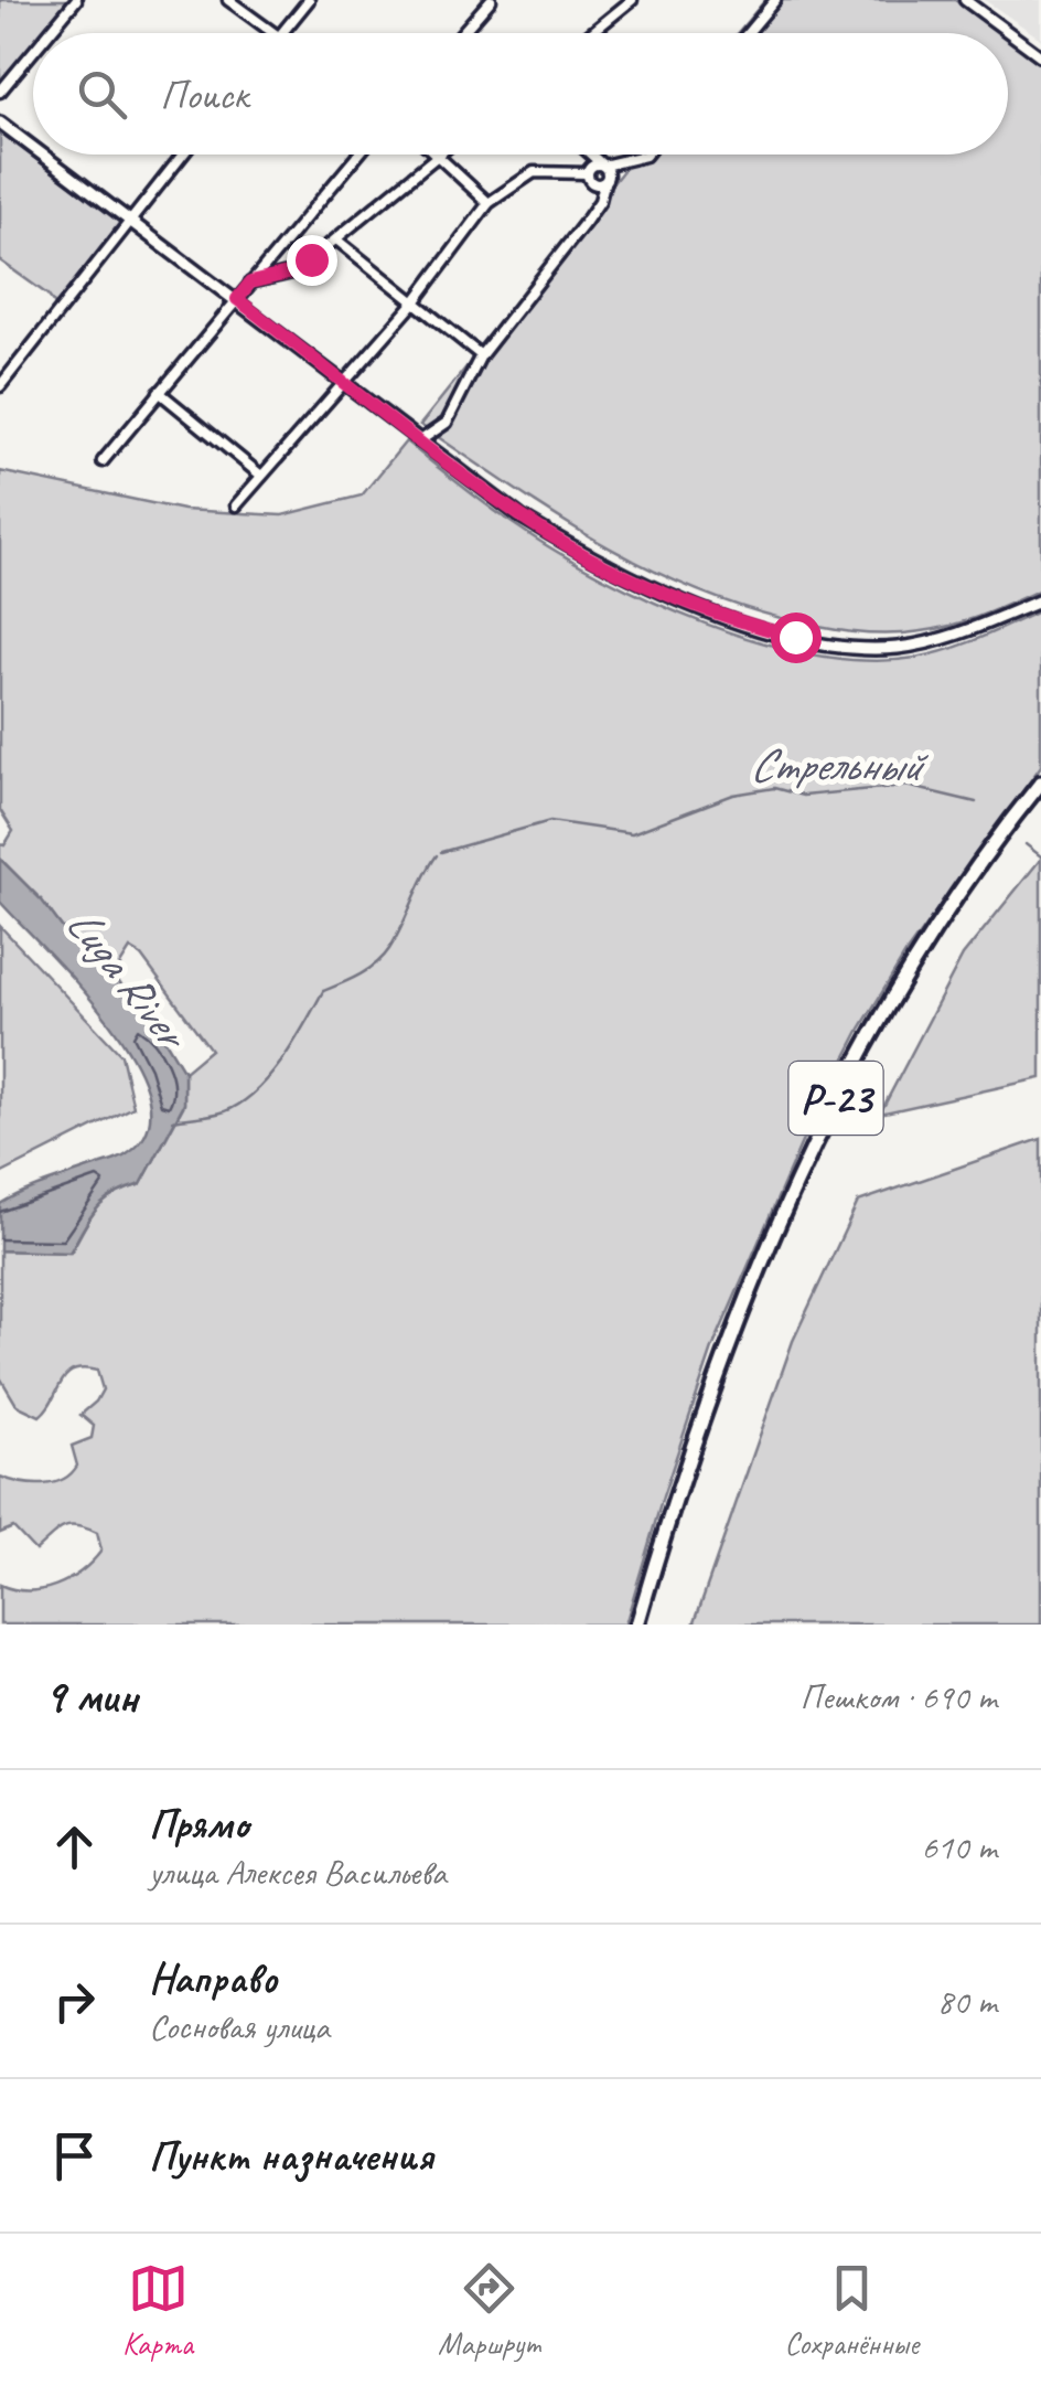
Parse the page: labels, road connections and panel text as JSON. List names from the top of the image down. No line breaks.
{"streets":{"highway":["Р-23"]},"water":["Стрельный","Luga River"],"page":{"search":"Поиск","heading":["9 мин","Пешком · 690 m"],"list":[["Прямо","улица Алексея Васильева","610 m"],["Направо","Сосновая улица","80 m"],"Пункт назначения"],"nav":["Карта","Маршрут","Сохранённые"]}}
